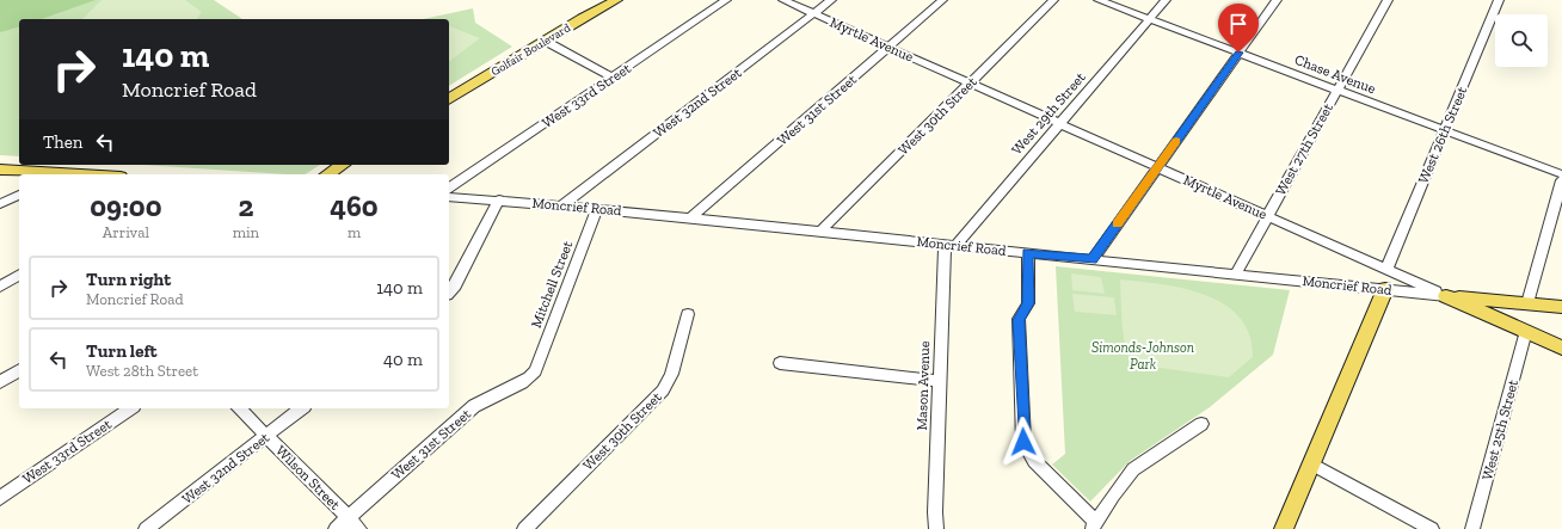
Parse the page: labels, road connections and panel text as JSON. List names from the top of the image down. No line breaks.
{"streets":{"main road":["Myrtle Avenue","Golfair Boulevard","Moncrief Road"],"street":["Chase Avenue","West 33rd Street","West 32nd Street","West 31st Street","West 29th Street","West 30th Street","West 26th Street","West 27th Street","Mitchell Street","Mason Avenue","West 25th Street","Wilson Street"]},"crossings":[["Myrtle Avenue","West 32nd Street"],["Myrtle Avenue","West 31st Street"],["Myrtle Avenue","West 29th Street"],["Myrtle Avenue","West 30th Street"],["Myrtle Avenue","West 26th Street"],["Myrtle Avenue","West 27th Street"],["Myrtle Avenue","Moncrief Road"],["Myrtle Avenue","West 25th Street"],["Chase Avenue","West 29th Street"],["Chase Avenue","West 26th Street"],["Chase Avenue","West 27th Street"],["West 32nd Street","Moncrief Road"],["West 32nd Street","Wilson Street"],["West 31st Street","Moncrief Road"],["West 31st Street","Mitchell Street"],["West 31st Street","Wilson Street"],["West 29th Street","Moncrief Road"],["West 29th Street","Mason Avenue"],["West 30th Street","Moncrief Road"],["West 27th Street","Moncrief Road"],["Moncrief Road","Mitchell Street"],["Moncrief Road","Mason Avenue"]],"parks":["Simonds-Johnson Park"],"page":{"turn":["140 m","Moncrief Road"],"then":"Then","eta":["09:00","Arrival","2","min","460","m"],"list":[{"name":"Turn right","note":"Moncrief Road","value":"140 m"},{"name":"Turn left","note":"West 28th Street","value":"40 m"}]}}
